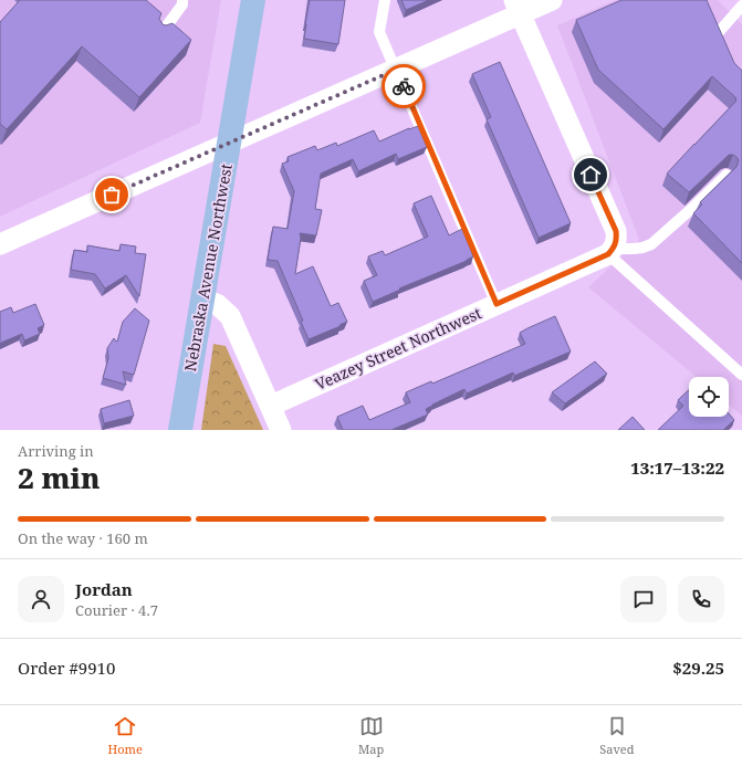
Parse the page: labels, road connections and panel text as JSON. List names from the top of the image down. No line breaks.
{"streets":{"main road":["Nebraska Avenue Northwest"],"street":["Veazey Street Northwest"]},"page":{"heading":["2 min","Arriving in","13:17–13:22"],"panel":["Jordan","Courier · 4.7","Order #9910","$29.25"],"bar":"On the way · 160 m","tabs":["Home","Map","Saved"]}}
